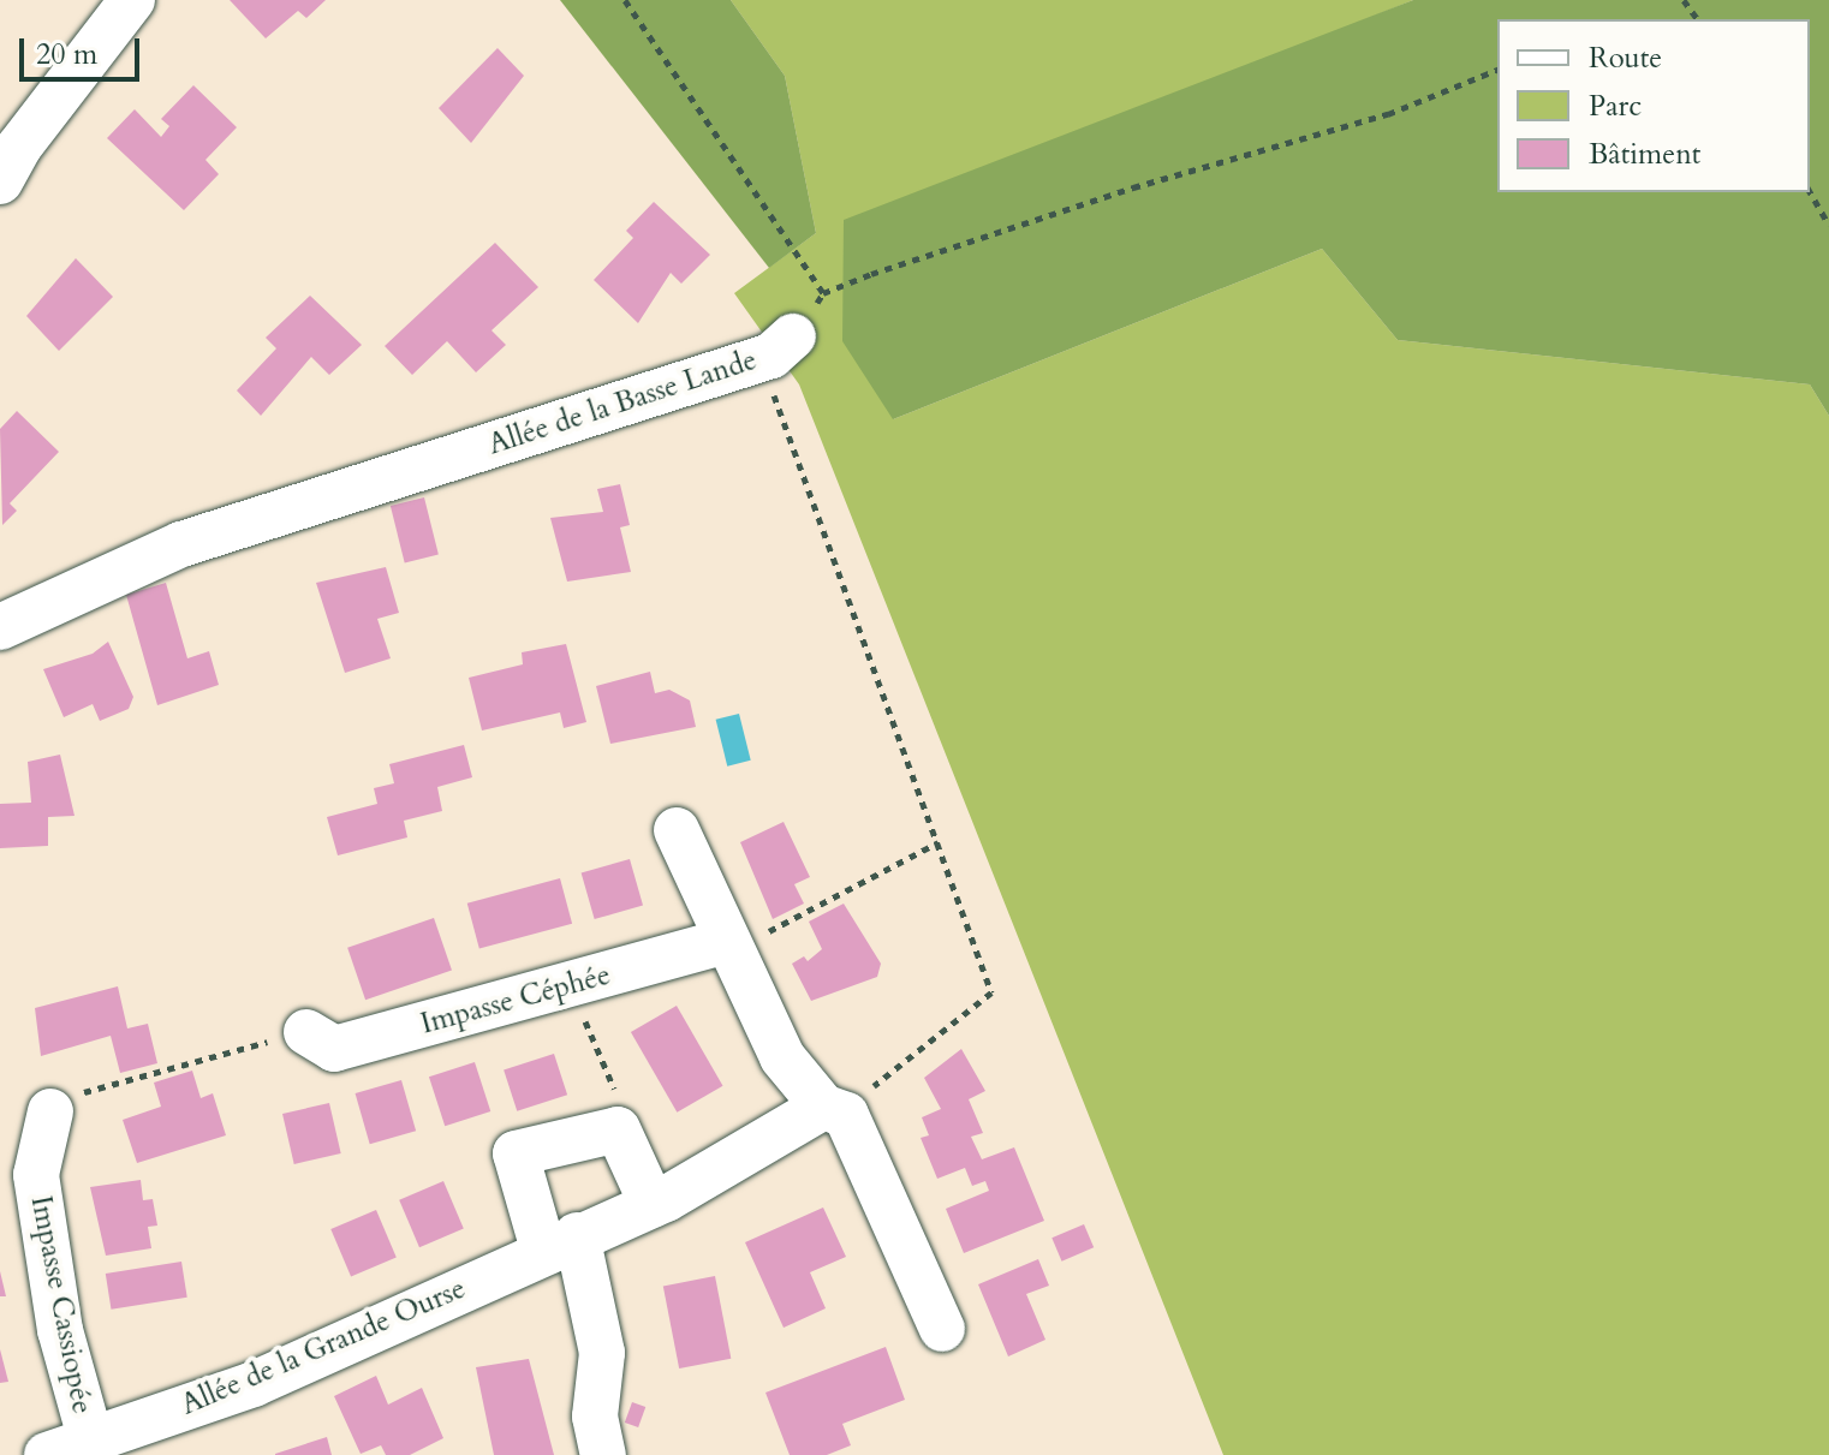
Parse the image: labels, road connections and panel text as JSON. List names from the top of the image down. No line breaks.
{"streets":{"street":["Allée de la Basse Lande","Impasse Céphée","Impasse Cassiopée","Allée de la Grande Ourse"]},"crossings":[["Impasse Cassiopée","Allée de la Grande Ourse"]],"legend":["Route","Parc","Bâtiment"],"scale_bar":"20 m"}
